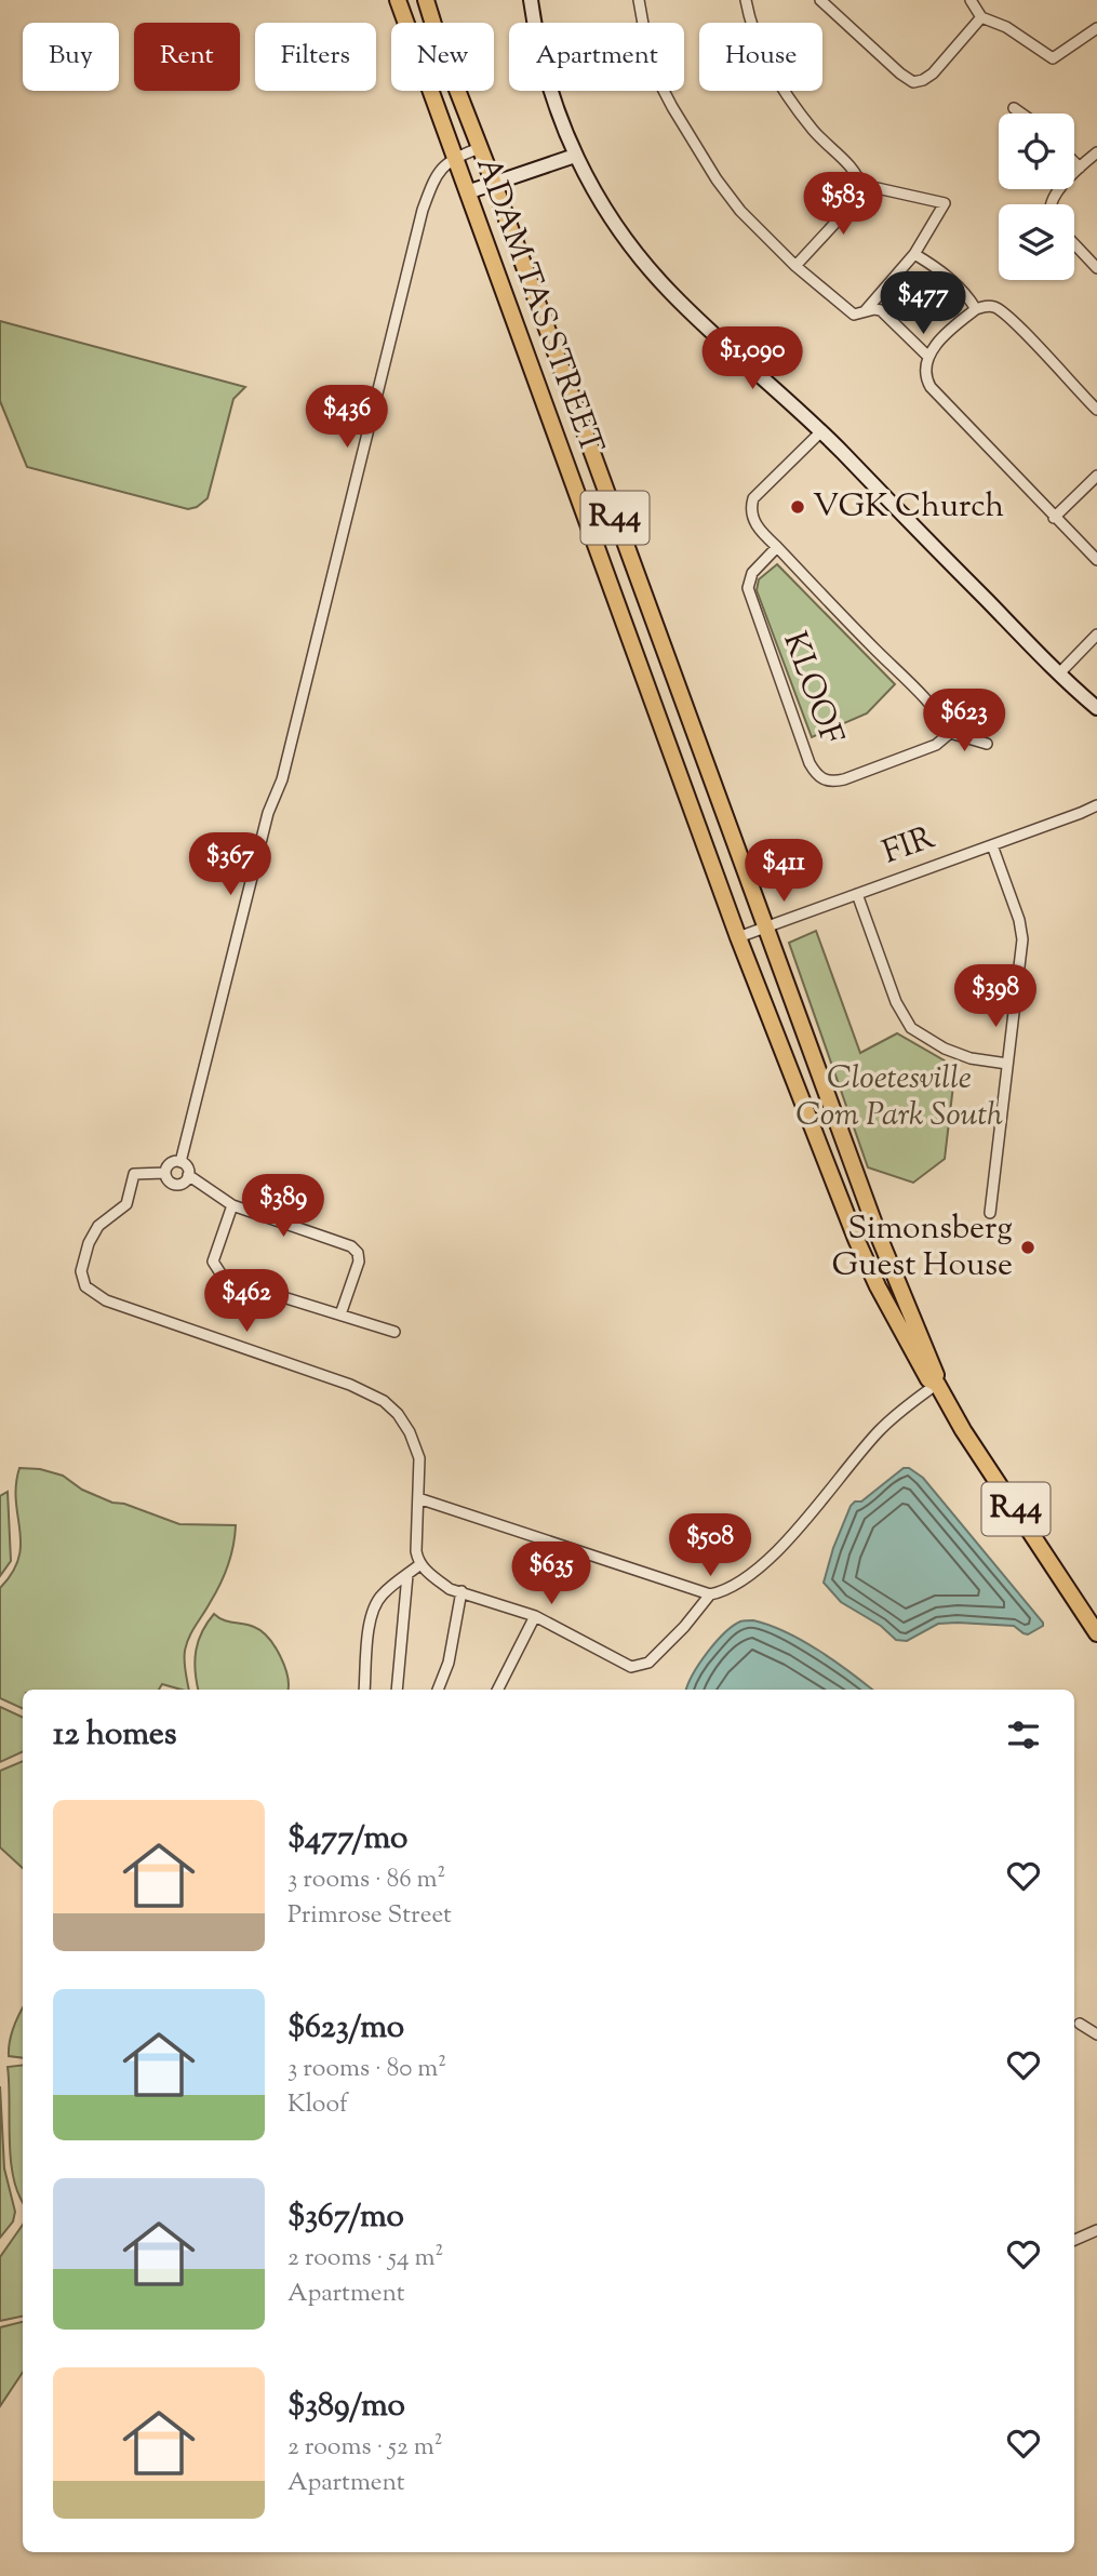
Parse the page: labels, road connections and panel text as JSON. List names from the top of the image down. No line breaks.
{"streets":{"main road":["ADAM TAS STREET","R44"],"street":["KLOOF","FIR"]},"crossings":[["ADAM TAS STREET","FIR"]],"parks":["Cloetesville Com Park South"],"places":["VGK Church","Simonsberg Guest House"],"page":{"chip":["Buy","Rent","Filters","New","Apartment","House"],"price":["$583","$477","$1,090","$436","$623","$367","$411","$398","$389","$462","$508","$635"],"heading":"12 homes","list":[{"name":"$477/mo","note":"3 rooms · 86 m² · Primrose Street"},{"name":"$623/mo","note":"3 rooms · 80 m² · Kloof"},{"name":"$367/mo","note":"2 rooms · 54 m² · Apartment"},{"name":"$389/mo","note":"2 rooms · 52 m² · Apartment"}]}}
